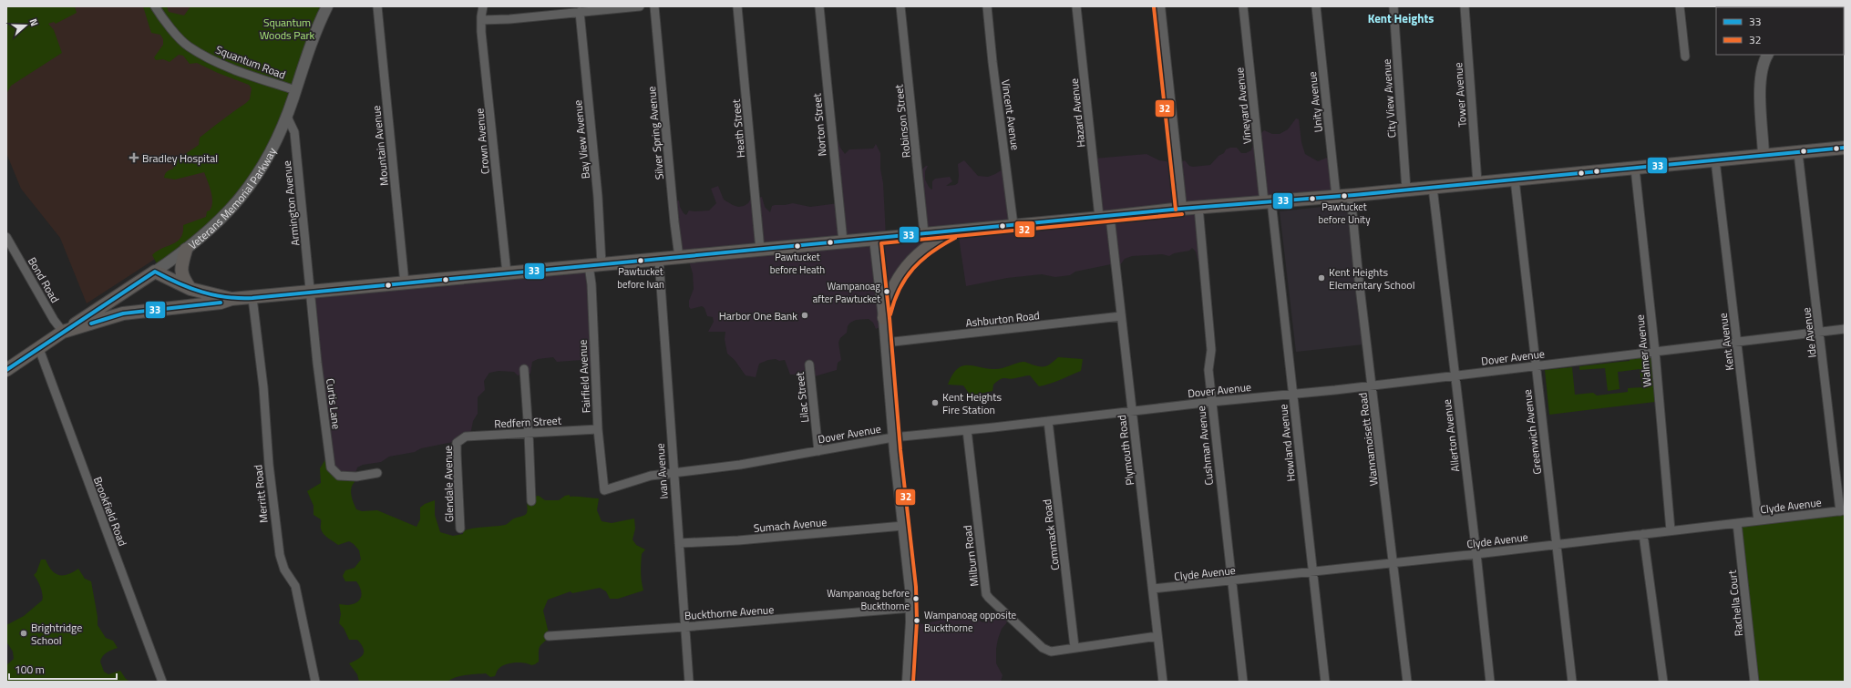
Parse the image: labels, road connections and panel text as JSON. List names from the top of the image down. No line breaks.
{"streets":{"main road":["Veterans Memorial Parkway"],"street":["Squantum Road","Tower Avenue","City View Avenue","Unity Avenue","Vineyard Avenue","Hazard Avenue","Vincent Avenue","Robinson Street","Norton Street","Heath Street","Silver Spring Avenue","Bay View Avenue","Crown Avenue","Mountain Avenue","Armington Avenue","Bond Road","Ashburton Road","Ide Avenue","Kent Avenue","Walmer Avenue","Dover Avenue","Fairfield Avenue","Lilac Street","Curtis Lane","Redfern Street","Greenwich Avenue","Allerton Avenue","Wannamoisett Road","Howland Avenue","Cushman Avenue","Plymouth Road","Ivan Avenue","Glendale Avenue","Merritt Road","Clyde Avenue","Brookfield Road","Sumach Avenue","Commack Road","Milburn Road","Rachella Court","Buckthorne Avenue"]},"crossings":[["Squantum Road","Veterans Memorial Parkway"],["Vineyard Avenue","Howland Avenue"],["Hazard Avenue","Plymouth Road"],["Bay View Avenue","Fairfield Avenue"],["Veterans Memorial Parkway","Armington Avenue"],["Veterans Memorial Parkway","Bond Road"],["Veterans Memorial Parkway","Brookfield Road"],["Armington Avenue","Curtis Lane"],["Ashburton Road","Plymouth Road"],["Ide Avenue","Dover Avenue"],["Ide Avenue","Clyde Avenue"],["Kent Avenue","Dover Avenue"],["Kent Avenue","Clyde Avenue"],["Walmer Avenue","Dover Avenue"],["Walmer Avenue","Clyde Avenue"],["Dover Avenue","Fairfield Avenue"],["Dover Avenue","Lilac Street"],["Dover Avenue","Greenwich Avenue"],["Dover Avenue","Allerton Avenue"],["Dover Avenue","Wannamoisett Road"],["Dover Avenue","Howland Avenue"],["Dover Avenue","Cushman Avenue"],["Dover Avenue","Plymouth Road"],["Dover Avenue","Ivan Avenue"],["Dover Avenue","Commack Road"],["Dover Avenue","Milburn Road"],["Fairfield Avenue","Redfern Street"],["Redfern Street","Glendale Avenue"],["Greenwich Avenue","Clyde Avenue"],["Allerton Avenue","Clyde Avenue"],["Wannamoisett Road","Clyde Avenue"],["Howland Avenue","Clyde Avenue"],["Cushman Avenue","Clyde Avenue"],["Plymouth Road","Clyde Avenue"],["Plymouth Road","Milburn Road"],["Ivan Avenue","Sumach Avenue"],["Ivan Avenue","Buckthorne Avenue"],["Clyde Avenue","Rachella Court"],["Commack Road","Milburn Road"]],"districts":["Kent Heights"],"parks":["Squantum Woods Park"],"places":{"health":["Bradley Hospital"],"other":["Pawtucket before Unity","Pawtucket before Heath","Pawtucket before Ivan","Kent Heights Elementary School","Wampanoag after Pawtucket","Harbor One Bank","Kent Heights Fire Station","Wampanoag before Buckthorne","Wampanoag opposite Buckthorne","Brightridge School"]},"lines":["transit line 32","transit line 33"],"legend":["33","32"],"scale_bar":"100 m","north":"right"}
